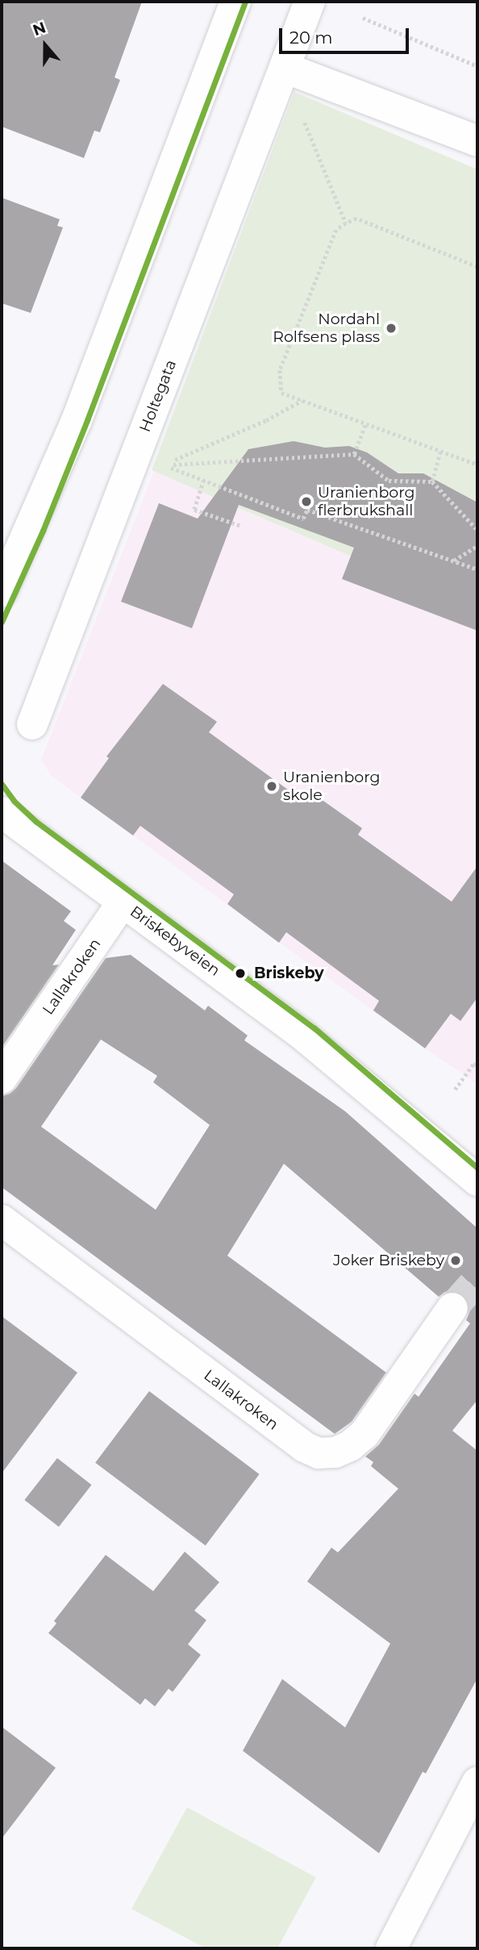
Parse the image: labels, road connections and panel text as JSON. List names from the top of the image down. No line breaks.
{"streets":{"street":["Holtegata","Briskebyveien","Lallakroken"]},"crossings":[["Briskebyveien","Lallakroken"]],"places":["Nordahl Rolfsens plass","Uranienborg flerbrukshall","Uranienborg skole","Briskeby","Joker Briskeby"],"scale_bar":"20 m","north":"top"}
